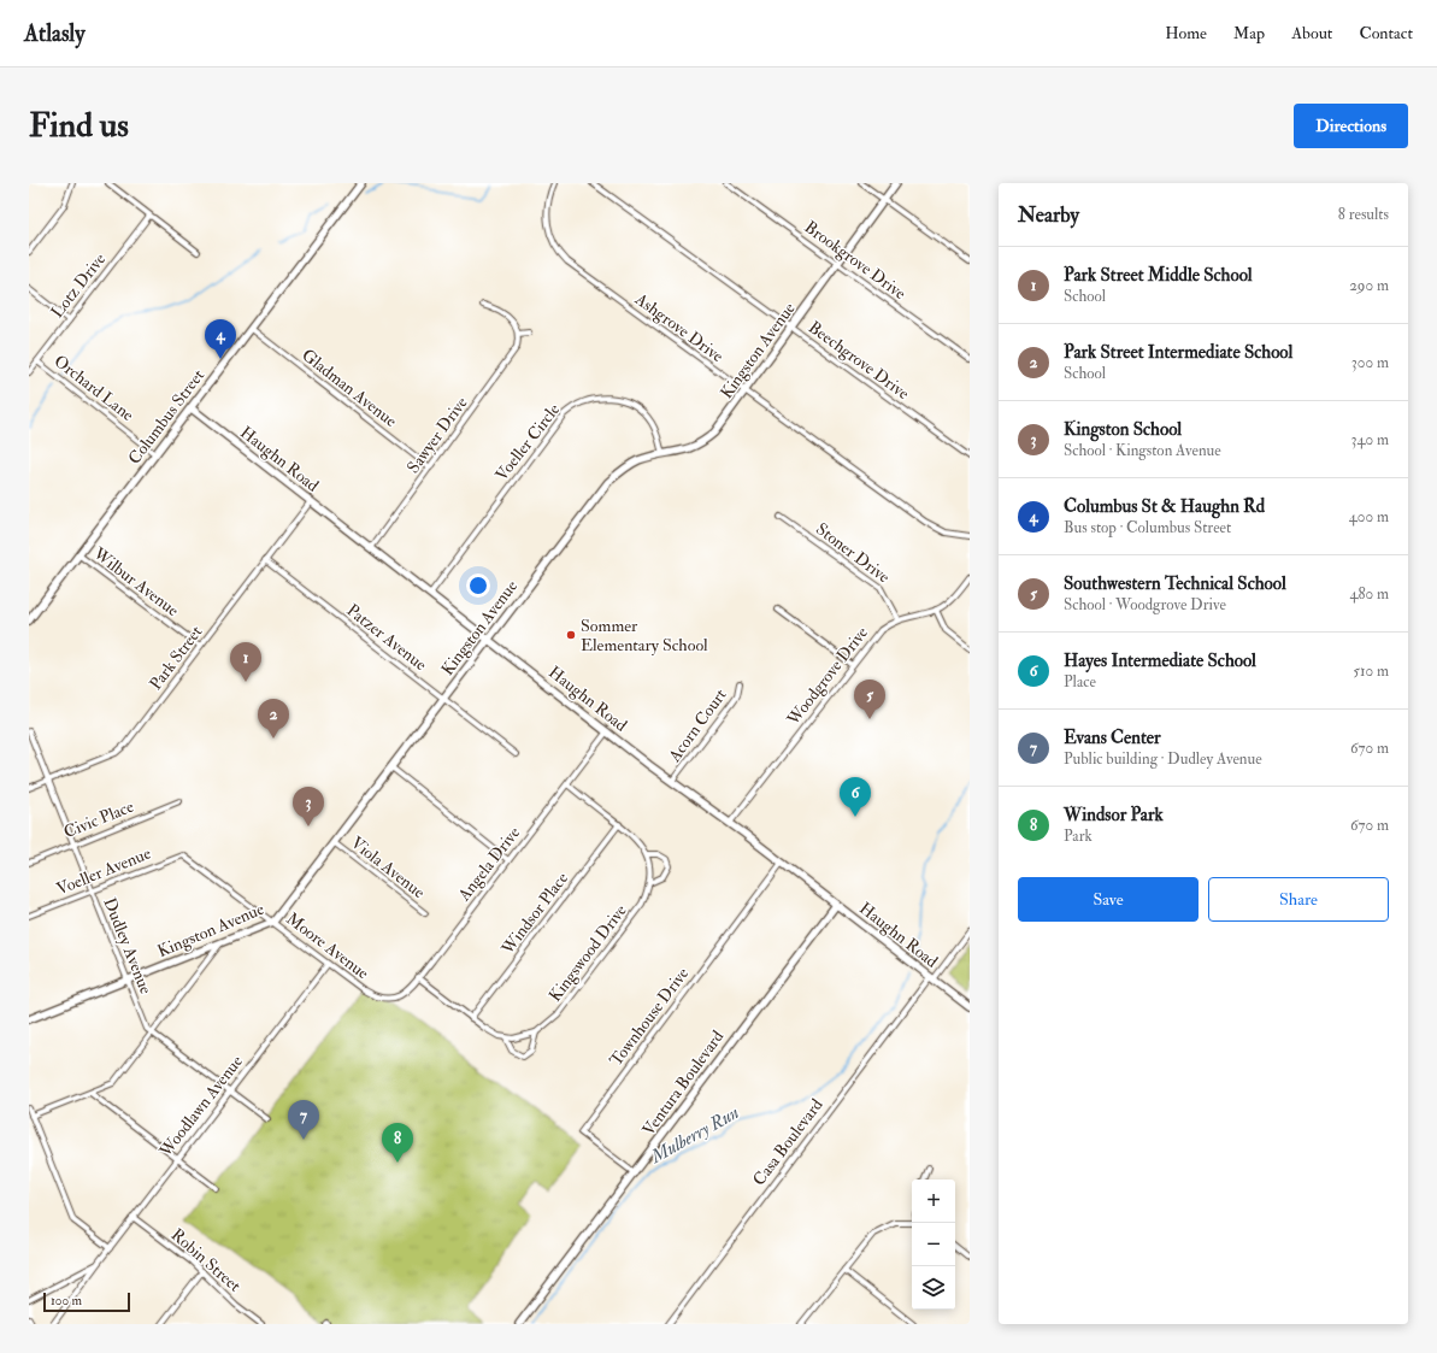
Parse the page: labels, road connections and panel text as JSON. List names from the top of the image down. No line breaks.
{"streets":{"street":["Brookgrove Drive","Lotz Drive","Ashgrove Drive","Kingston Avenue","Beechgrove Drive","Orchard Lane","Gladman Avenue","Columbus Street","Sawyer Drive","Voeller Circle","Haughn Road","Stoner Drive","Wilbur Avenue","Patzer Avenue","Park Street","Woodgrove Drive","Acorn Court","Civic Place","Angela Drive","Viola Avenue","Voeller Avenue","Windsor Place","Dudley Avenue","Moore Avenue","Kingswood Drive","Townhouse Drive","Ventura Boulevard","Woodlawn Avenue","Casa Boulevard","Robin Street"]},"crossings":[["Brookgrove Drive","Kingston Avenue"],["Lotz Drive","Orchard Lane"],["Ashgrove Drive","Kingston Avenue"],["Kingston Avenue","Beechgrove Drive"],["Kingston Avenue","Voeller Circle"],["Kingston Avenue","Haughn Road"],["Kingston Avenue","Patzer Avenue"],["Kingston Avenue","Viola Avenue"],["Kingston Avenue","Dudley Avenue"],["Kingston Avenue","Moore Avenue"],["Orchard Lane","Columbus Street"],["Gladman Avenue","Columbus Street"],["Gladman Avenue","Sawyer Drive"],["Columbus Street","Haughn Road"],["Columbus Street","Wilbur Avenue"],["Sawyer Drive","Haughn Road"],["Voeller Circle","Haughn Road"],["Haughn Road","Park Street"],["Haughn Road","Woodgrove Drive"],["Haughn Road","Acorn Court"],["Haughn Road","Angela Drive"],["Haughn Road","Townhouse Drive"],["Haughn Road","Ventura Boulevard"],["Haughn Road","Casa Boulevard"],["Stoner Drive","Woodgrove Drive"],["Wilbur Avenue","Park Street"],["Patzer Avenue","Park Street"],["Park Street","Dudley Avenue"],["Civic Place","Dudley Avenue"],["Angela Drive","Moore Avenue"],["Angela Drive","Kingswood Drive"],["Voeller Avenue","Dudley Avenue"],["Voeller Avenue","Moore Avenue"],["Windsor Place","Kingswood Drive"],["Dudley Avenue","Woodlawn Avenue"],["Moore Avenue","Woodlawn Avenue"],["Townhouse Drive","Ventura Boulevard"],["Woodlawn Avenue","Robin Street"]],"water":["Mulberry Run"],"places":["Sommer Elementary School"],"scale_bar":"100 m","page":{"header":"Atlasly","nav":["Home","Map","About","Contact"],"buttons":["Directions",["Save","Share"]],"title":"Find us","heading":["Nearby","8 results"],"list":[{"mark":"1","name":"Park Street Middle School","note":"School","value":"290 m"},{"mark":"2","name":"Park Street Intermediate School","note":"School","value":"300 m"},{"mark":"3","name":"Kingston School","note":"School · Kingston Avenue","value":"340 m"},{"mark":"4","name":"Columbus St & Haughn Rd","note":"Bus stop · Columbus Street","value":"400 m"},{"mark":"5","name":"Southwestern Technical School","note":"School · Woodgrove Drive","value":"480 m"},{"mark":"6","name":"Hayes Intermediate School","note":"Place","value":"510 m"},{"mark":"7","name":"Evans Center","note":"Public building · Dudley Avenue","value":"670 m"},{"mark":"8","name":"Windsor Park","note":"Park","value":"670 m"}],"pins":["4","1","5","2","6","3","7","8"],"map_buttons":["+","−"],"scale":"100 m"}}
